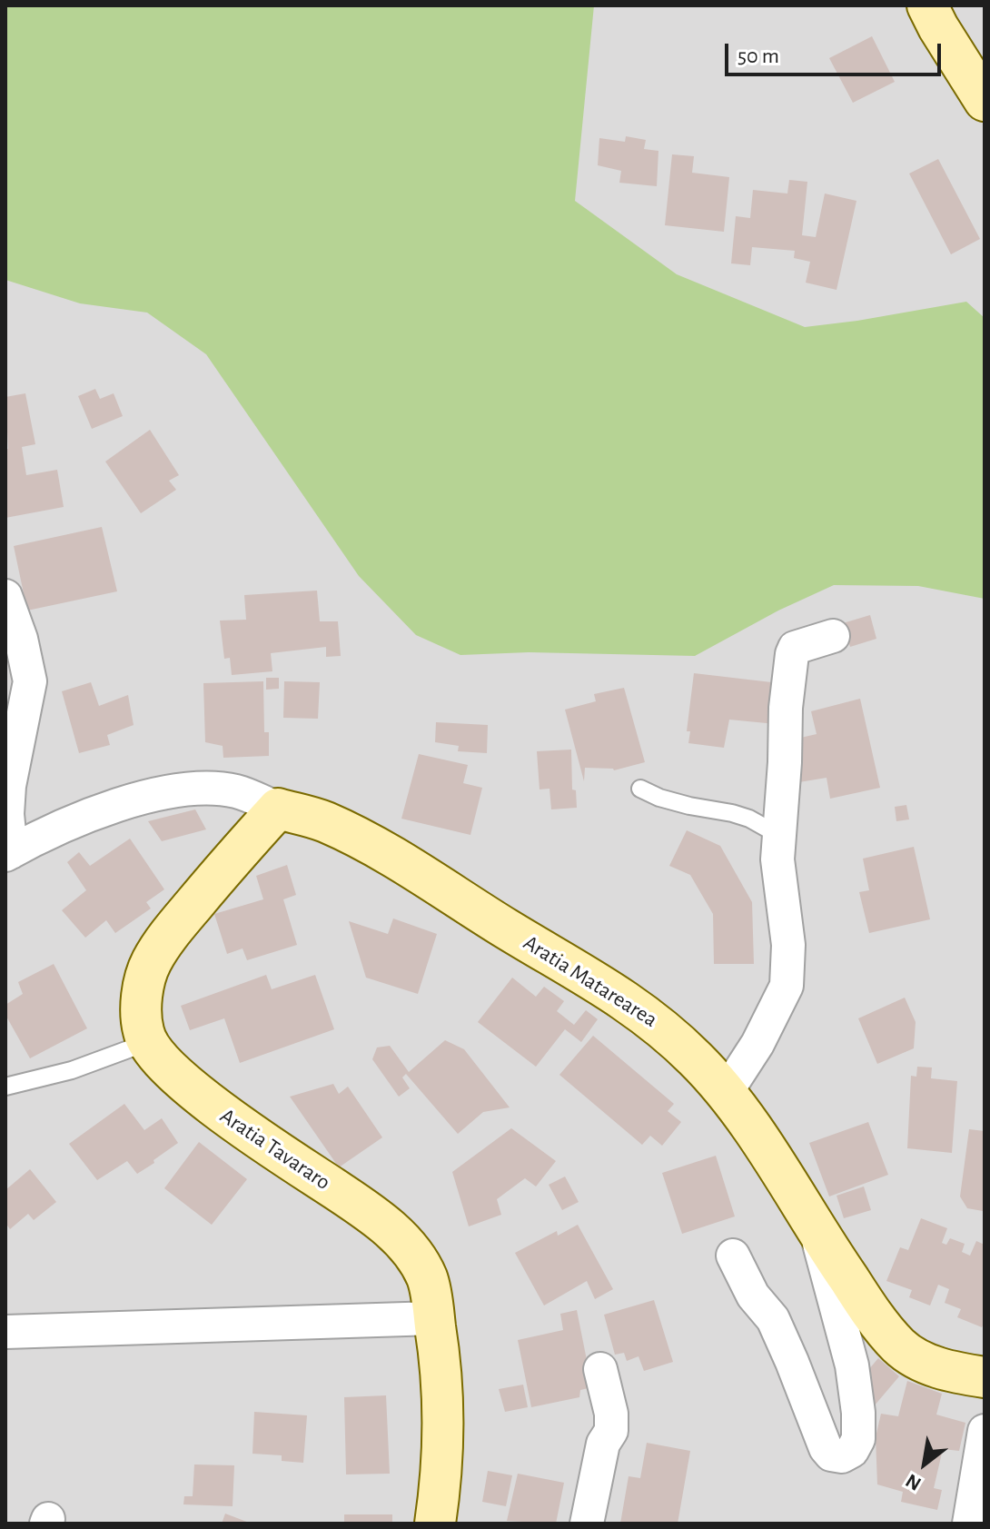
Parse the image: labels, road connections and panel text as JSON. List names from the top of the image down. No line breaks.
{"streets":{"main road":["Aratia Matarearea","Aratia Tavararo"]},"scale_bar":"50 m","north":"bottom left"}
